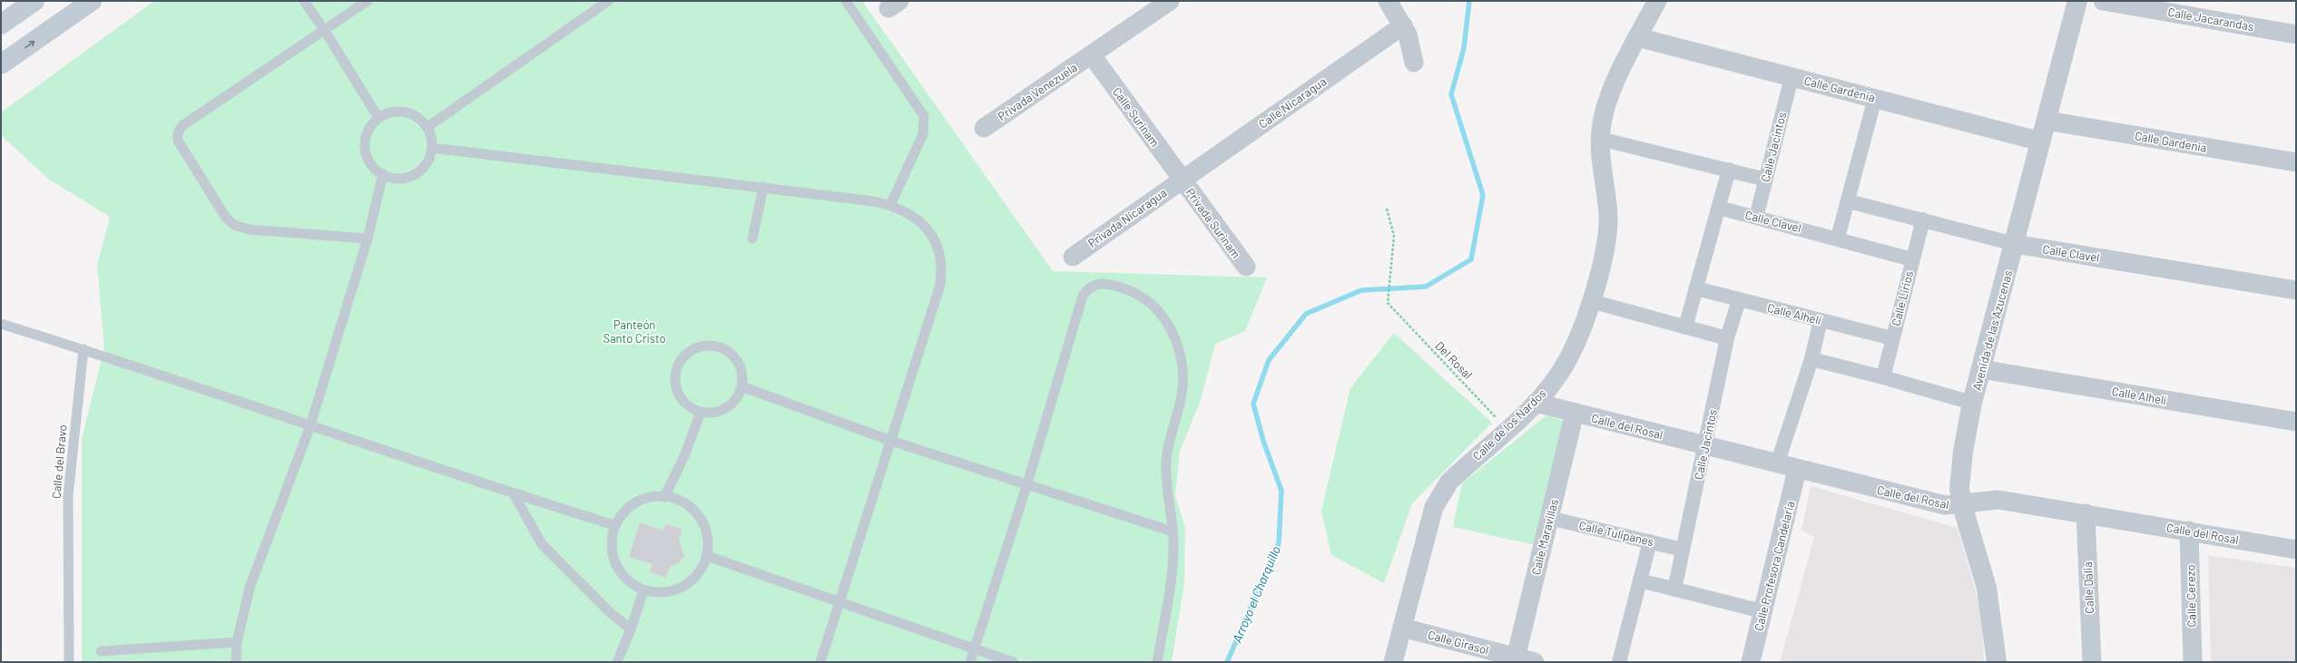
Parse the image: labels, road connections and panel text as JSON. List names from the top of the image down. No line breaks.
{"streets":{"street":["Calle Jacarandas","Calle Gardenia","Privada Venezuela","Calle Nicaragua","Calle Surinam","Calle Jacintos","Privada Nicaragua","Calle Clavel","Privada Surinam","Calle Lirios","Calle Alhelí","Avenida de las Azucenas","Calle de los Nardos","Calle del Rosal","Calle Tulipanes","Calle Maravillas","Calle Profesora Candelaria","Calle Dalia","Calle Cerezo","Calle Girasol"],"lane":["Calle del Bravo"],"path":["Del Rosal"]},"crossings":[["Calle Gardenia","Calle Jacintos"],["Calle Gardenia","Avenida de las Azucenas"],["Calle Gardenia","Calle de los Nardos"],["Privada Venezuela","Calle Surinam"],["Calle Nicaragua","Calle Surinam"],["Calle Nicaragua","Privada Nicaragua"],["Calle Nicaragua","Privada Surinam"],["Calle Surinam","Privada Nicaragua"],["Calle Surinam","Privada Surinam"],["Calle Jacintos","Calle Clavel"],["Calle Jacintos","Calle Alhelí"],["Calle Jacintos","Calle del Rosal"],["Calle Jacintos","Calle Tulipanes"],["Privada Nicaragua","Privada Surinam"],["Calle Clavel","Calle Lirios"],["Calle Clavel","Avenida de las Azucenas"],["Calle Lirios","Calle Alhelí"],["Calle Alhelí","Avenida de las Azucenas"],["Avenida de las Azucenas","Calle del Rosal"],["Del Rosal","Calle de los Nardos"],["Calle de los Nardos","Calle del Rosal"],["Calle de los Nardos","Calle Girasol"],["Calle del Rosal","Calle Maravillas"],["Calle del Rosal","Calle Profesora Candelaria"],["Calle del Rosal","Calle Dalia"],["Calle del Rosal","Calle Cerezo"],["Calle Tulipanes","Calle Maravillas"],["Calle Maravillas","Calle Girasol"]],"water":["Arroyo el Charquillo"],"parks":["Panteón Santo Cristo"]}
